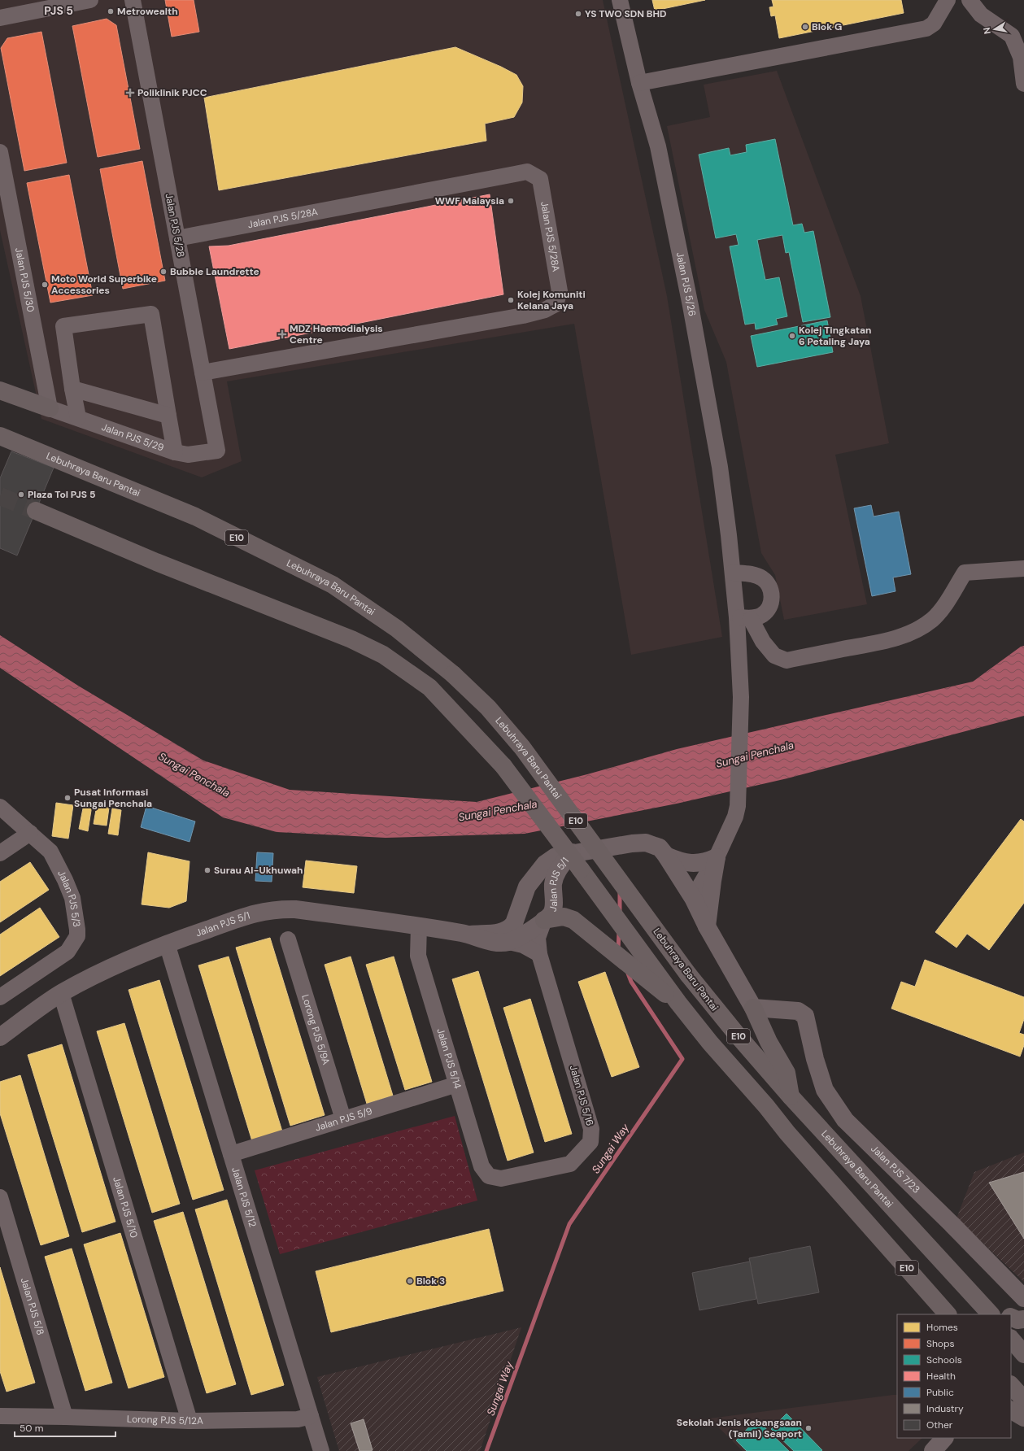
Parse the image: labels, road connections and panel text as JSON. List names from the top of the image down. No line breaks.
{"streets":{"highway":["Lebuhraya Baru Pantai","E10"],"street":["Jalan PJS 5/28A","Jalan PJS 5/28","Jalan PJS 5/30","Jalan PJS 5/26","Jalan PJS 5/29","Jalan PJS 5/1","Jalan PJS 5/3","Lorong PJS 5/9A","Jalan PJS 5/14","Jalan PJS 5/16","Jalan PJS 5/9","Jalan PJS 7/23","Jalan PJS 5/12","Jalan PJS 5/10","Jalan PJS 5/8","Lorong PJS 5/12A"]},"crossings":[["Jalan PJS 5/28A","Jalan PJS 5/28"],["Jalan PJS 5/28","Jalan PJS 5/29"],["Jalan PJS 5/30","Jalan PJS 5/29"],["Jalan PJS 5/1","Jalan PJS 5/14"],["Jalan PJS 5/1","Jalan PJS 5/16"],["Jalan PJS 5/1","Jalan PJS 5/12"],["Jalan PJS 5/1","Jalan PJS 5/10"],["Lorong PJS 5/9A","Jalan PJS 5/9"],["Jalan PJS 5/14","Jalan PJS 5/16"],["Jalan PJS 5/14","Jalan PJS 5/9"],["Jalan PJS 5/9","Jalan PJS 5/12"],["Jalan PJS 5/12","Lorong PJS 5/12A"],["Jalan PJS 5/10","Lorong PJS 5/12A"],["Jalan PJS 5/8","Lorong PJS 5/12A"]],"districts":["PJS 5"],"water":["Sungai Penchala","Sungai Way"],"places":{"other":["Metrowealth","YS TWO SDN BHD","Blok G","WWF Malaysia","Bubble Laundrette","Moto World Superbike Accessories","Kolej Komuniti Kelana Jaya","Kolej Tingkatan 6 Petaling Jaya","Plaza Tol PJS 5","Pusat Informasi Sungai Penchala","Surau Al-Ukhuwah","Blok 3","Sekolah Jenis Kebangsaan (Tamil) Seaport"],"health":["Poliklinik PJCC","MDZ Haemodialysis Centre"]},"legend":["Homes","Shops","Schools","Health","Public","Industry","Other"],"scale_bar":"50 m","north":"left"}
